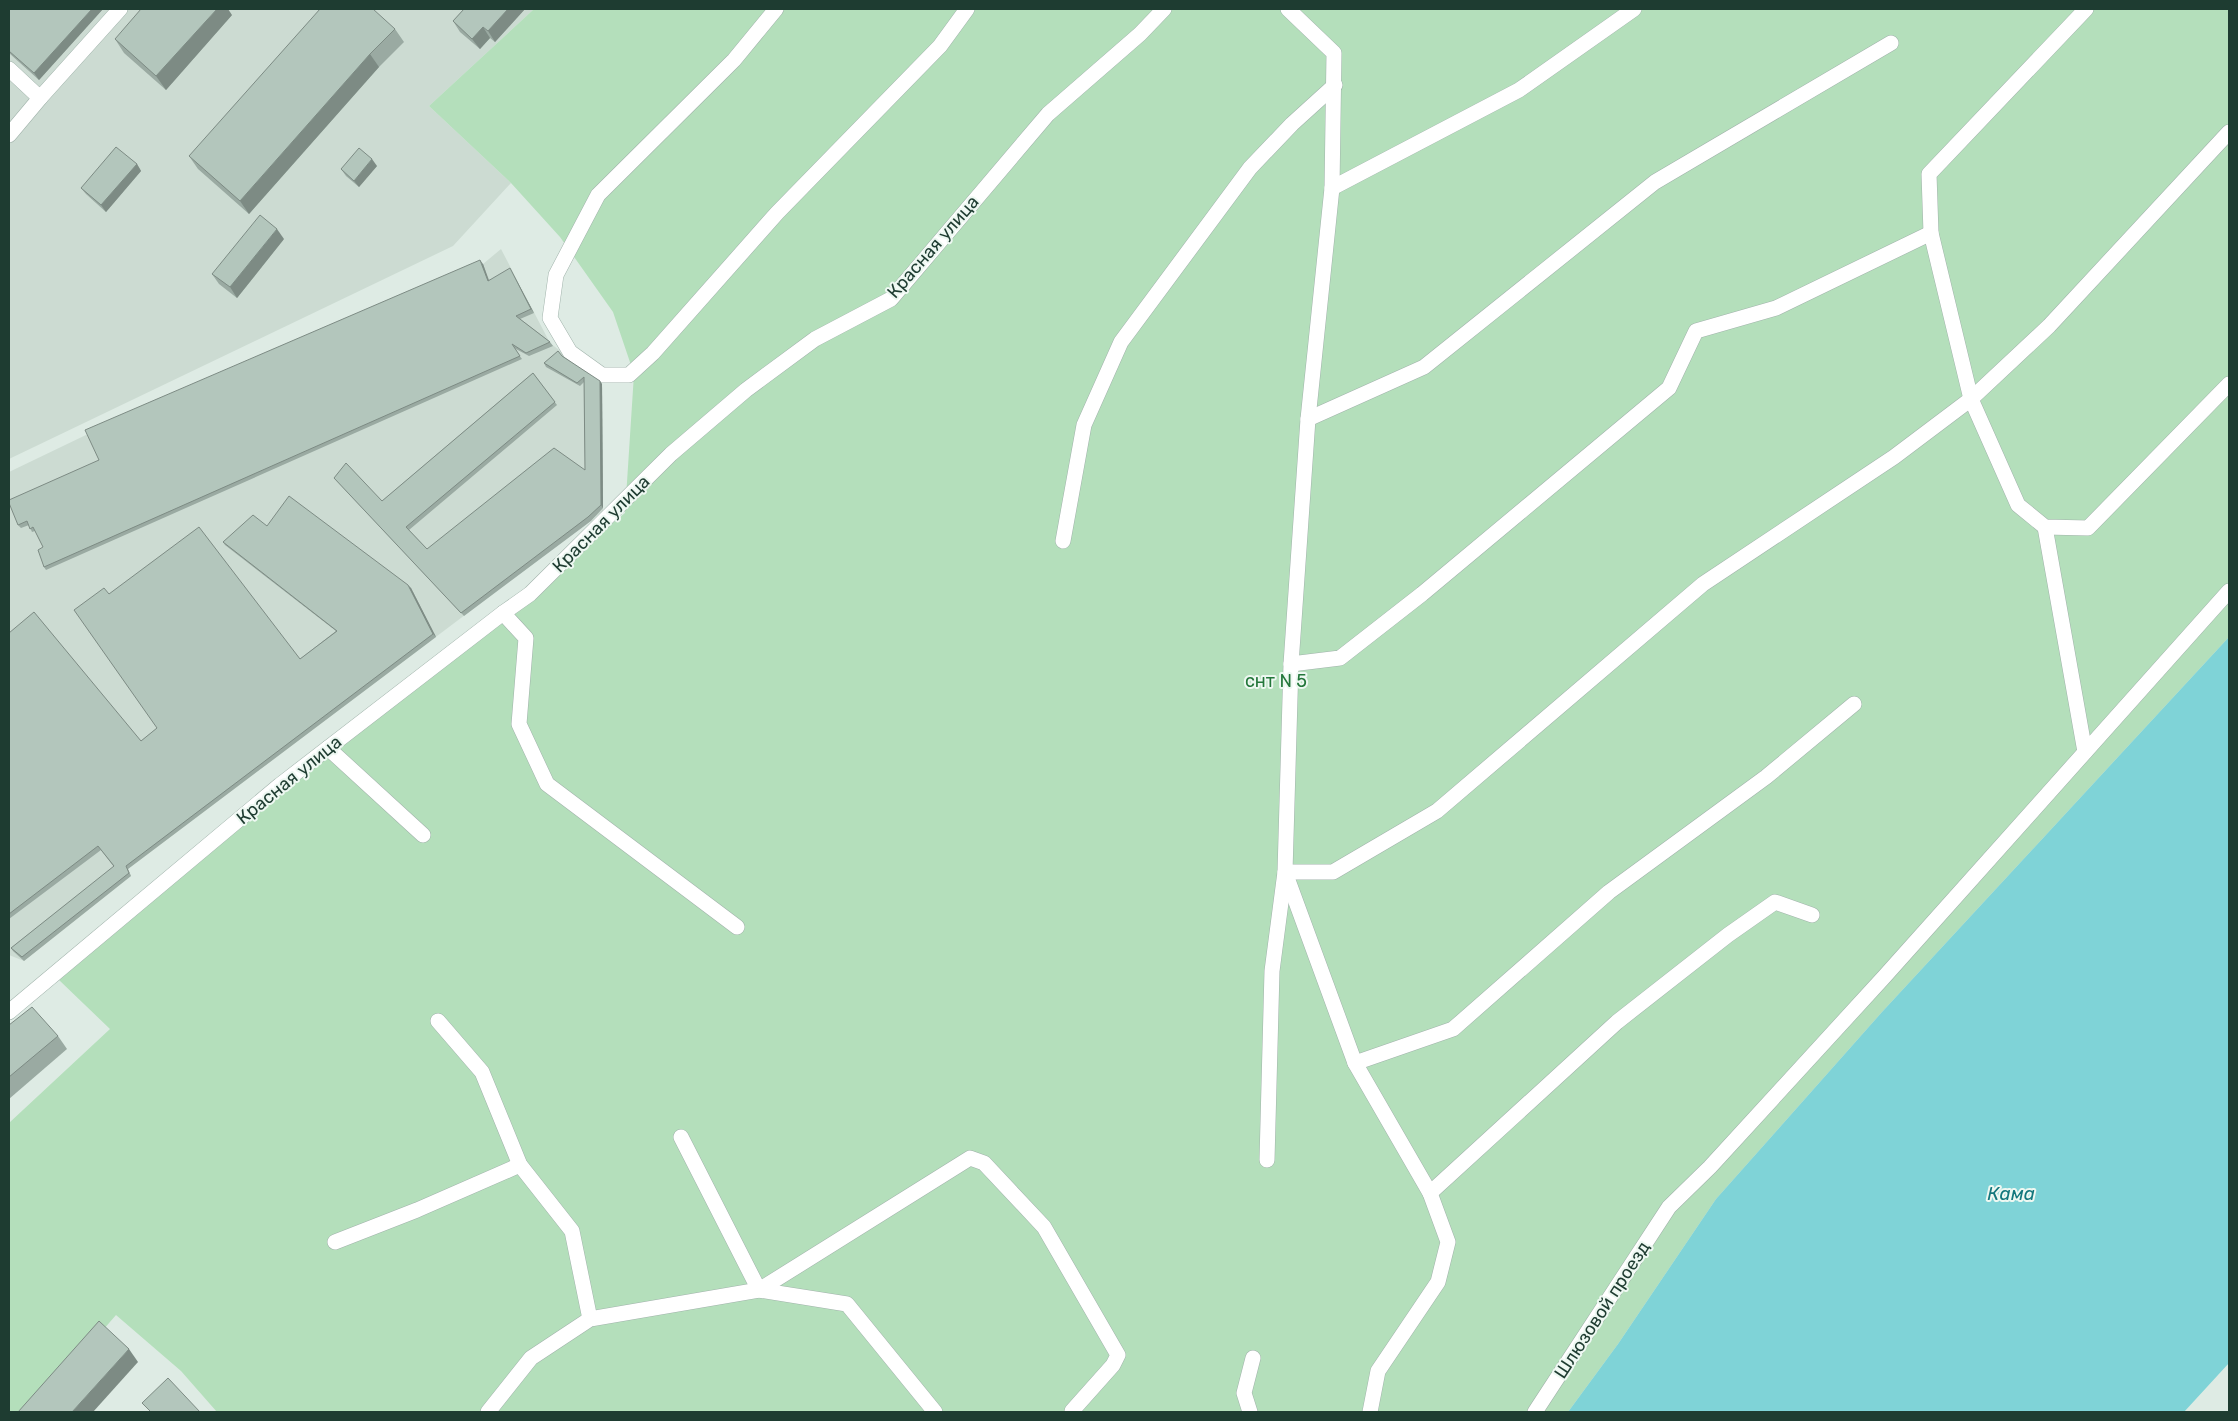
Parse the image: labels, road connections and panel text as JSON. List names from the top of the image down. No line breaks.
{"streets":{"street":["Красная улица","Шлюзовой проезд"]},"water":["Кама"],"parks":["снт N 5"]}
